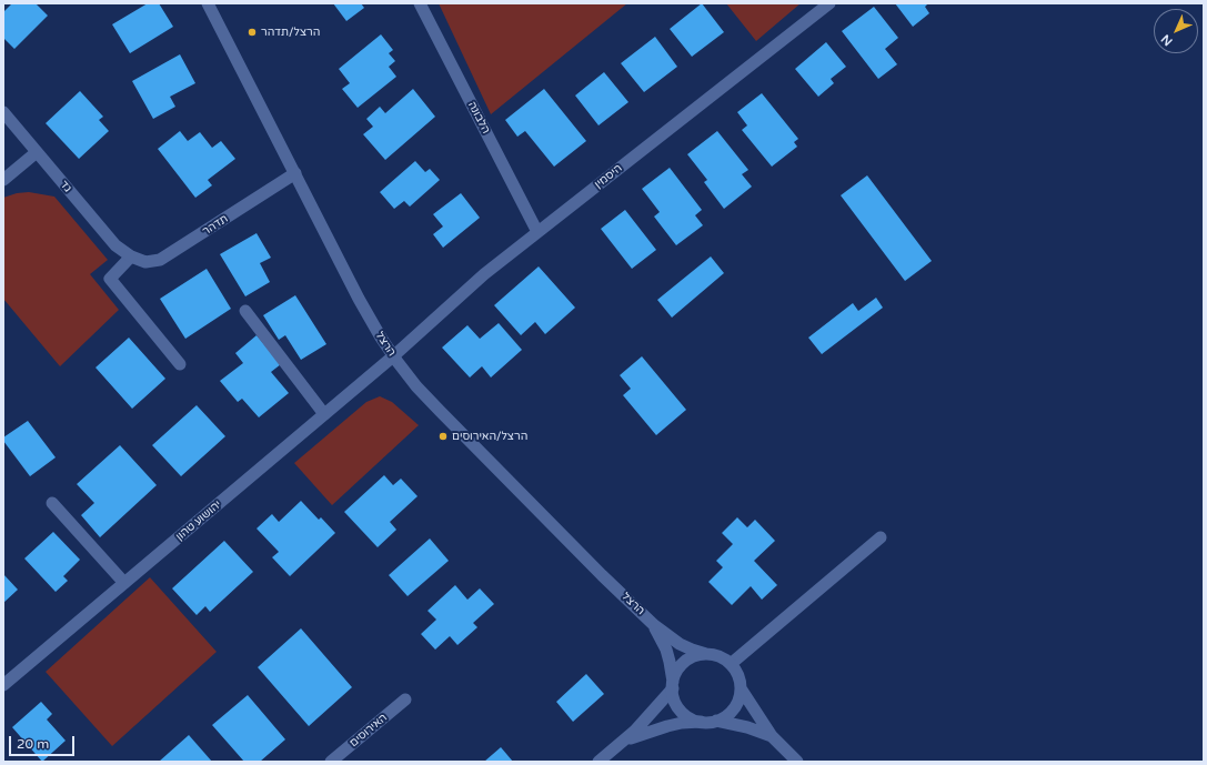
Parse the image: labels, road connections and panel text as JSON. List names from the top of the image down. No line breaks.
{"streets":{"street":["הלבונה","היסמין","גד","תדהר","הרצל","יהושוע טהון","האירוסים"]},"crossings":[["הלבונה","היסמין"],["היסמין","הרצל"],["היסמין","יהושוע טהון"],["גד","תדהר"],["תדהר","הרצל"],["הרצל","יהושוע טהון"]],"places":["הרצל/תדהר","הרצל/האירוסים"],"scale_bar":"20 m","north":"bottom left"}
